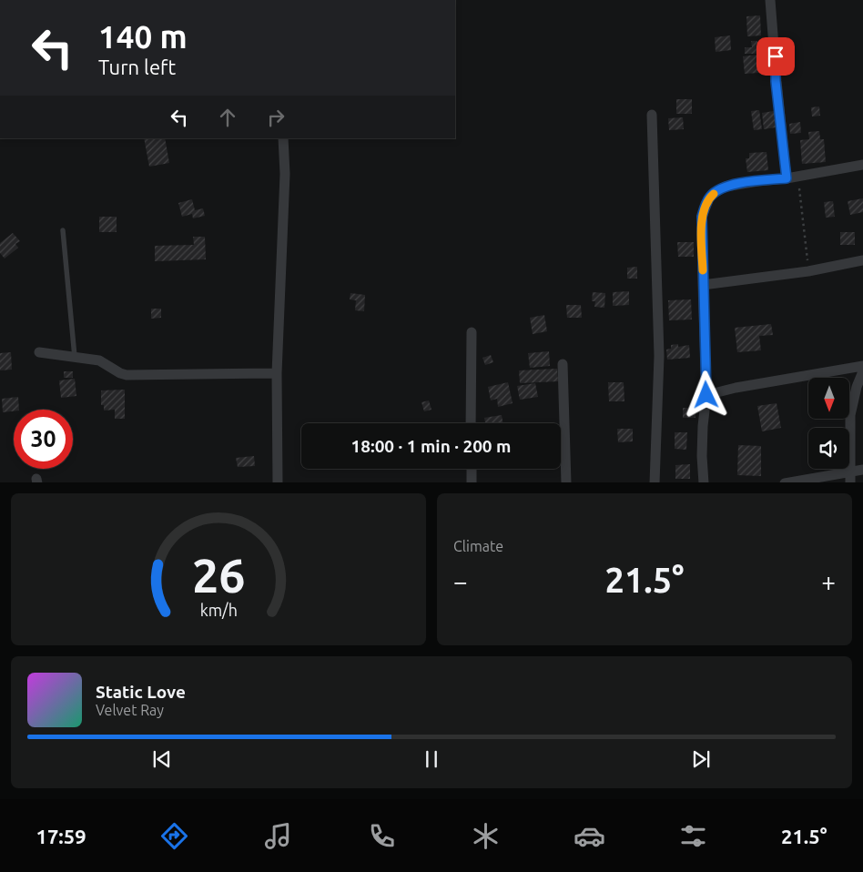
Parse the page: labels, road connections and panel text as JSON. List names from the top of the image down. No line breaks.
{"north":"bottom","page":{"turn":["140 m","Turn left"],"limit":"30","trip":"18:00 · 1 min · 200 m","tile":"Climate","heat":["−","21.5°","+"],"song":["Static Love","Velvet Ray"],"tabs":["17:59","21.5°"],"gauge":["26","km/h"]}}
